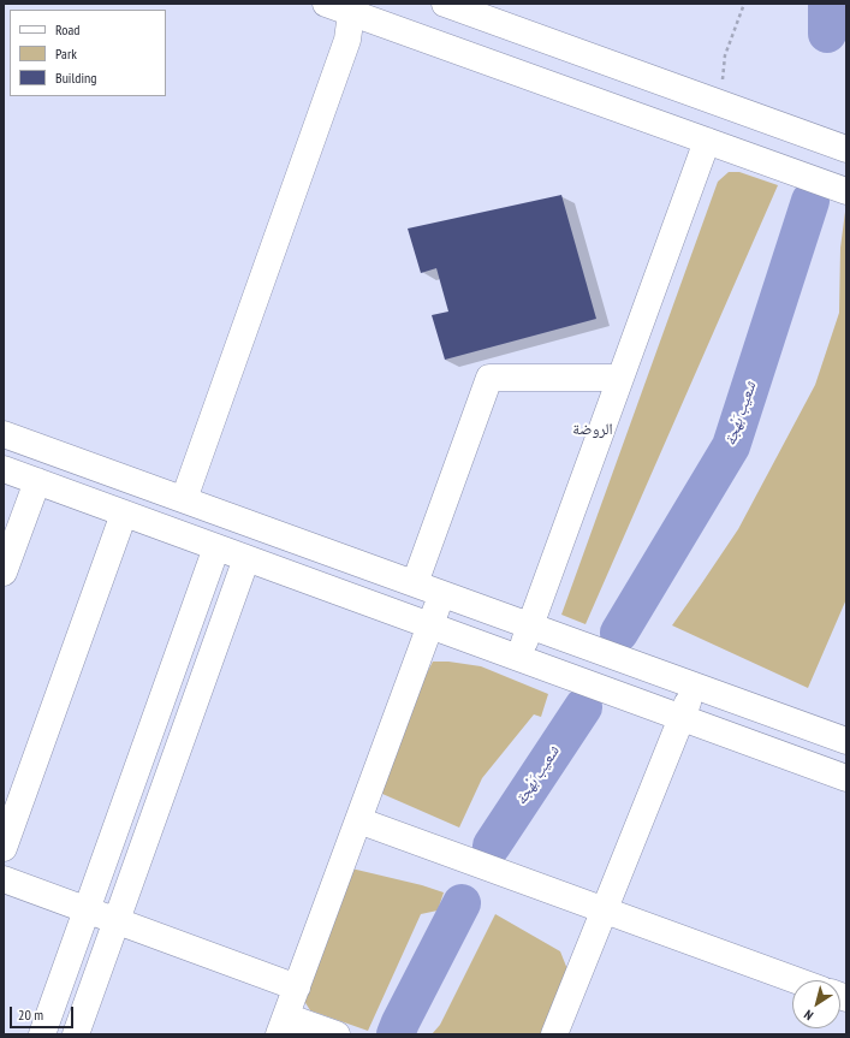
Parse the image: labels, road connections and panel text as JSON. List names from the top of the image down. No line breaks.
{"districts":["الروضة"],"water":["شعيب بَهْجة"],"legend":["Road","Park","Building"],"scale_bar":"20 m","north":"bottom left"}
